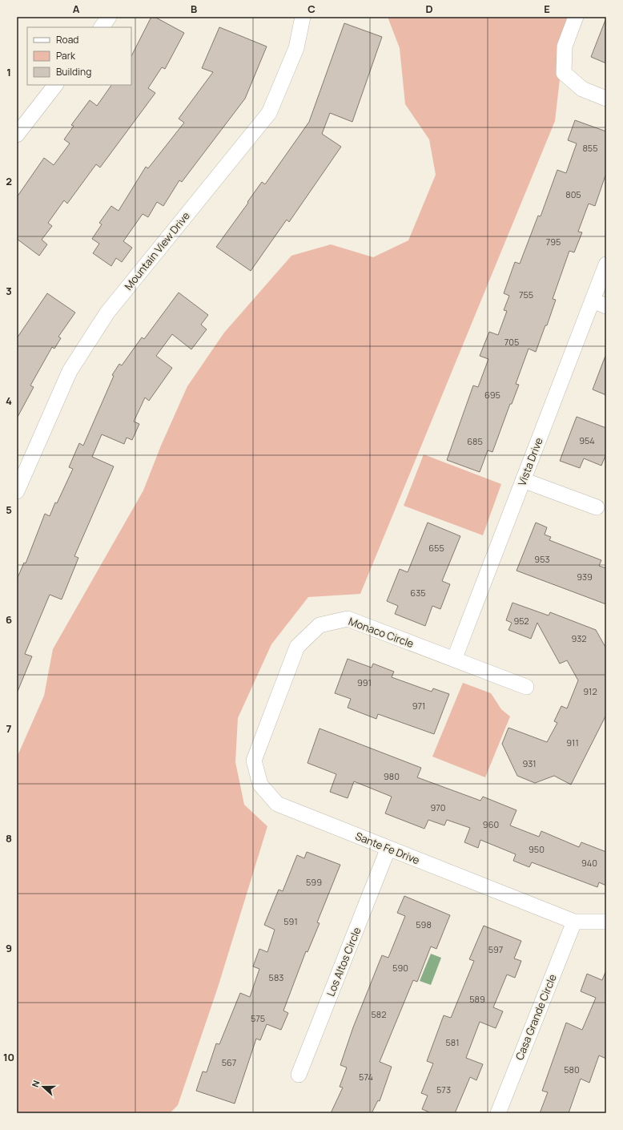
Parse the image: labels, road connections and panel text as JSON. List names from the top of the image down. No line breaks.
{"streets":{"street":["Mountain View Drive","Vista Drive","Monaco Circle","Sante Fe Drive","Los Altos Circle","Casa Grande Circle"]},"crossings":[["Vista Drive","Monaco Circle"],["Monaco Circle","Sante Fe Drive"],["Sante Fe Drive","Los Altos Circle"],["Sante Fe Drive","Casa Grande Circle"]],"house_numbers":["855","805","795","755","705","695","954","685","655","953","939","635","952","932","991","912","971","911","931","980","970","960","950","940","599","591","598","597","590","583","589","582","575","581","567","580","574","573"],"legend":["Road","Park","Building"],"north":"left","grid":{"columns":["A","B","C","D","E"],"rows":["1","2","3","4","5","6","7","8","9","10"]}}
